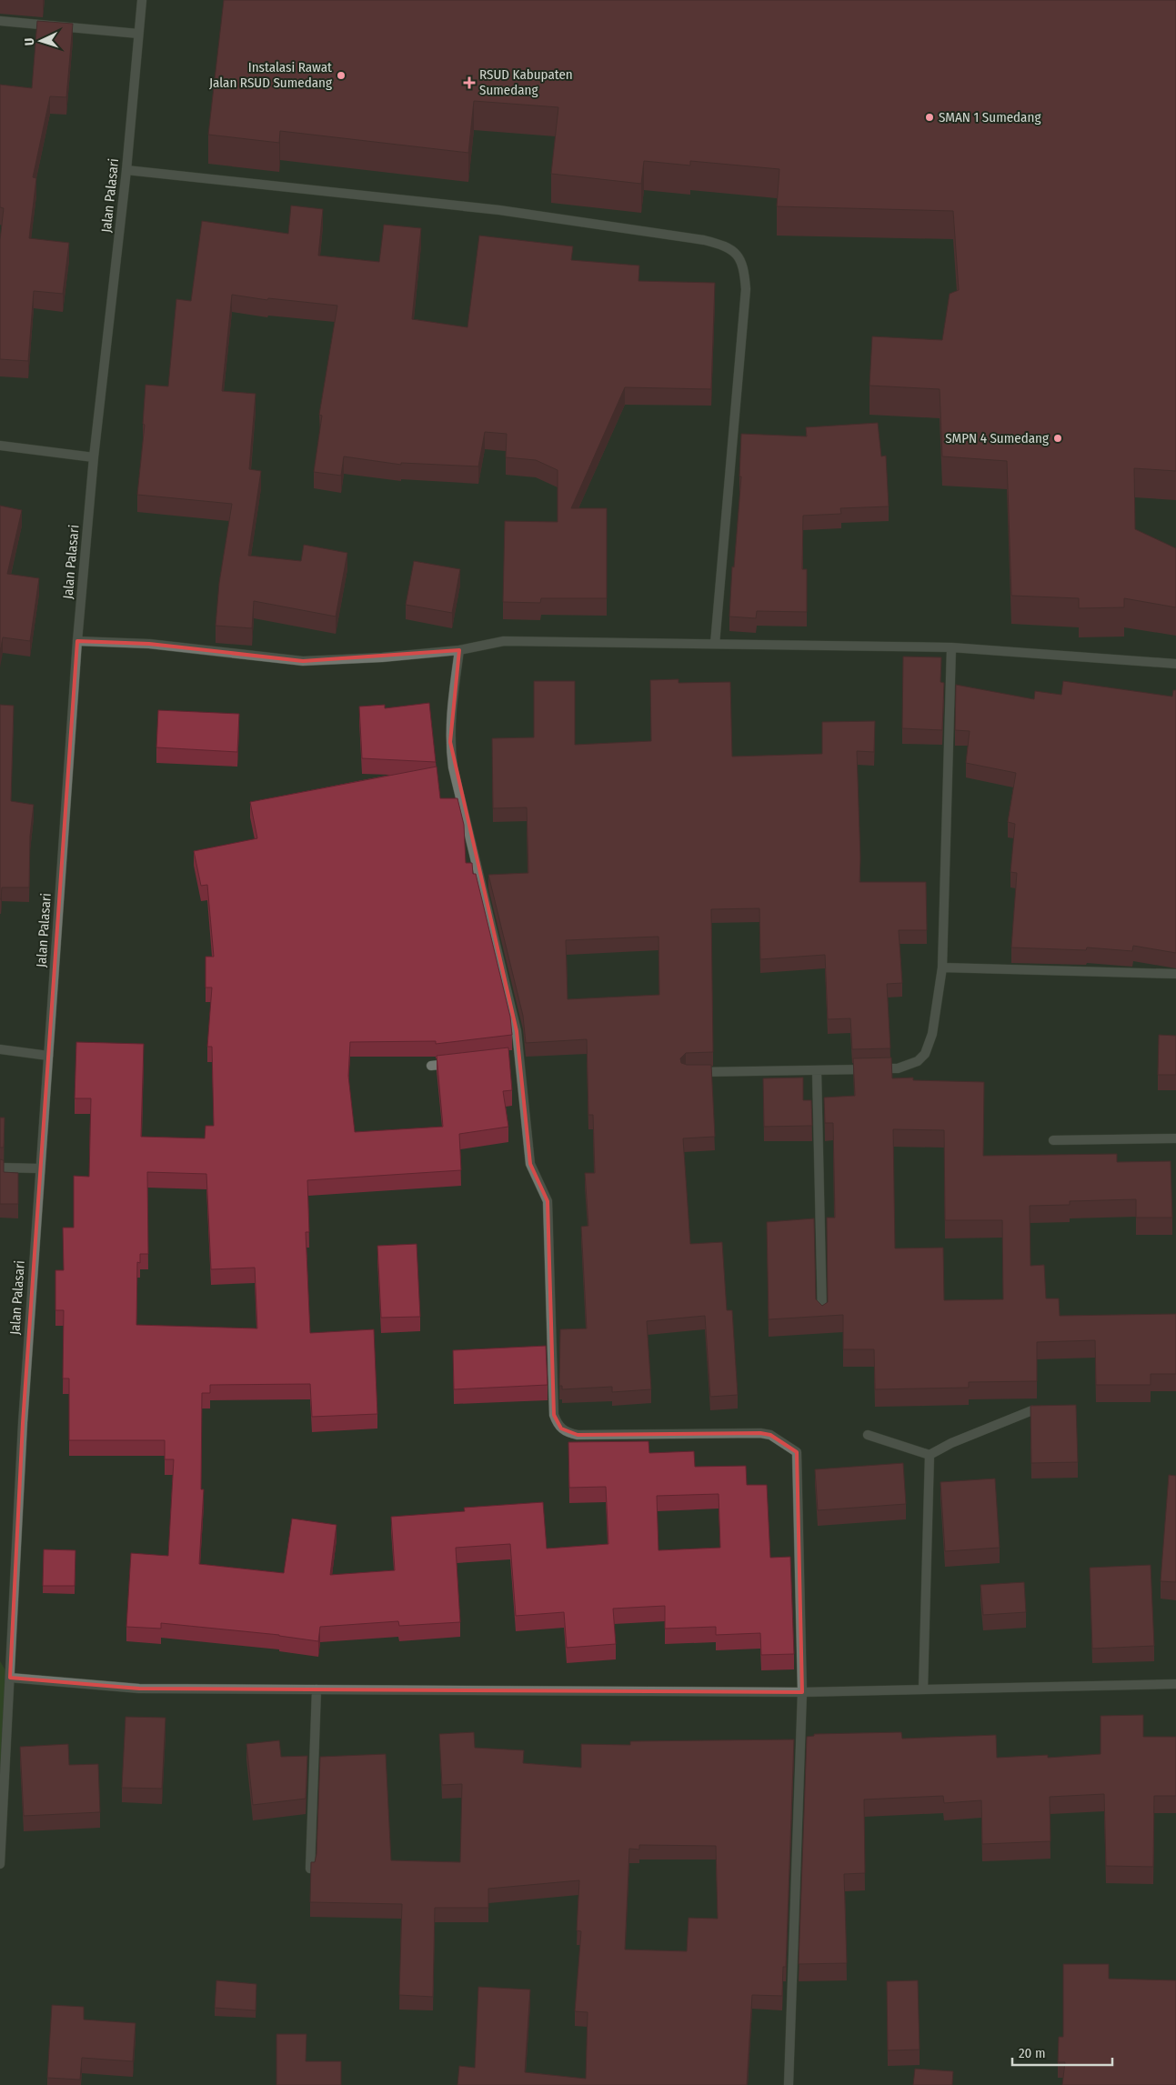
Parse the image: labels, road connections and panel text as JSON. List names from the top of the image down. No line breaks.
{"streets":{"street":["Jalan Palasari"]},"places":{"other":["Instalasi Rawat Jalan RSUD Sumedang","SMAN 1 Sumedang","SMPN 4 Sumedang"],"health":["RSUD Kabupaten Sumedang"]},"scale_bar":"20 m","north":"left"}
